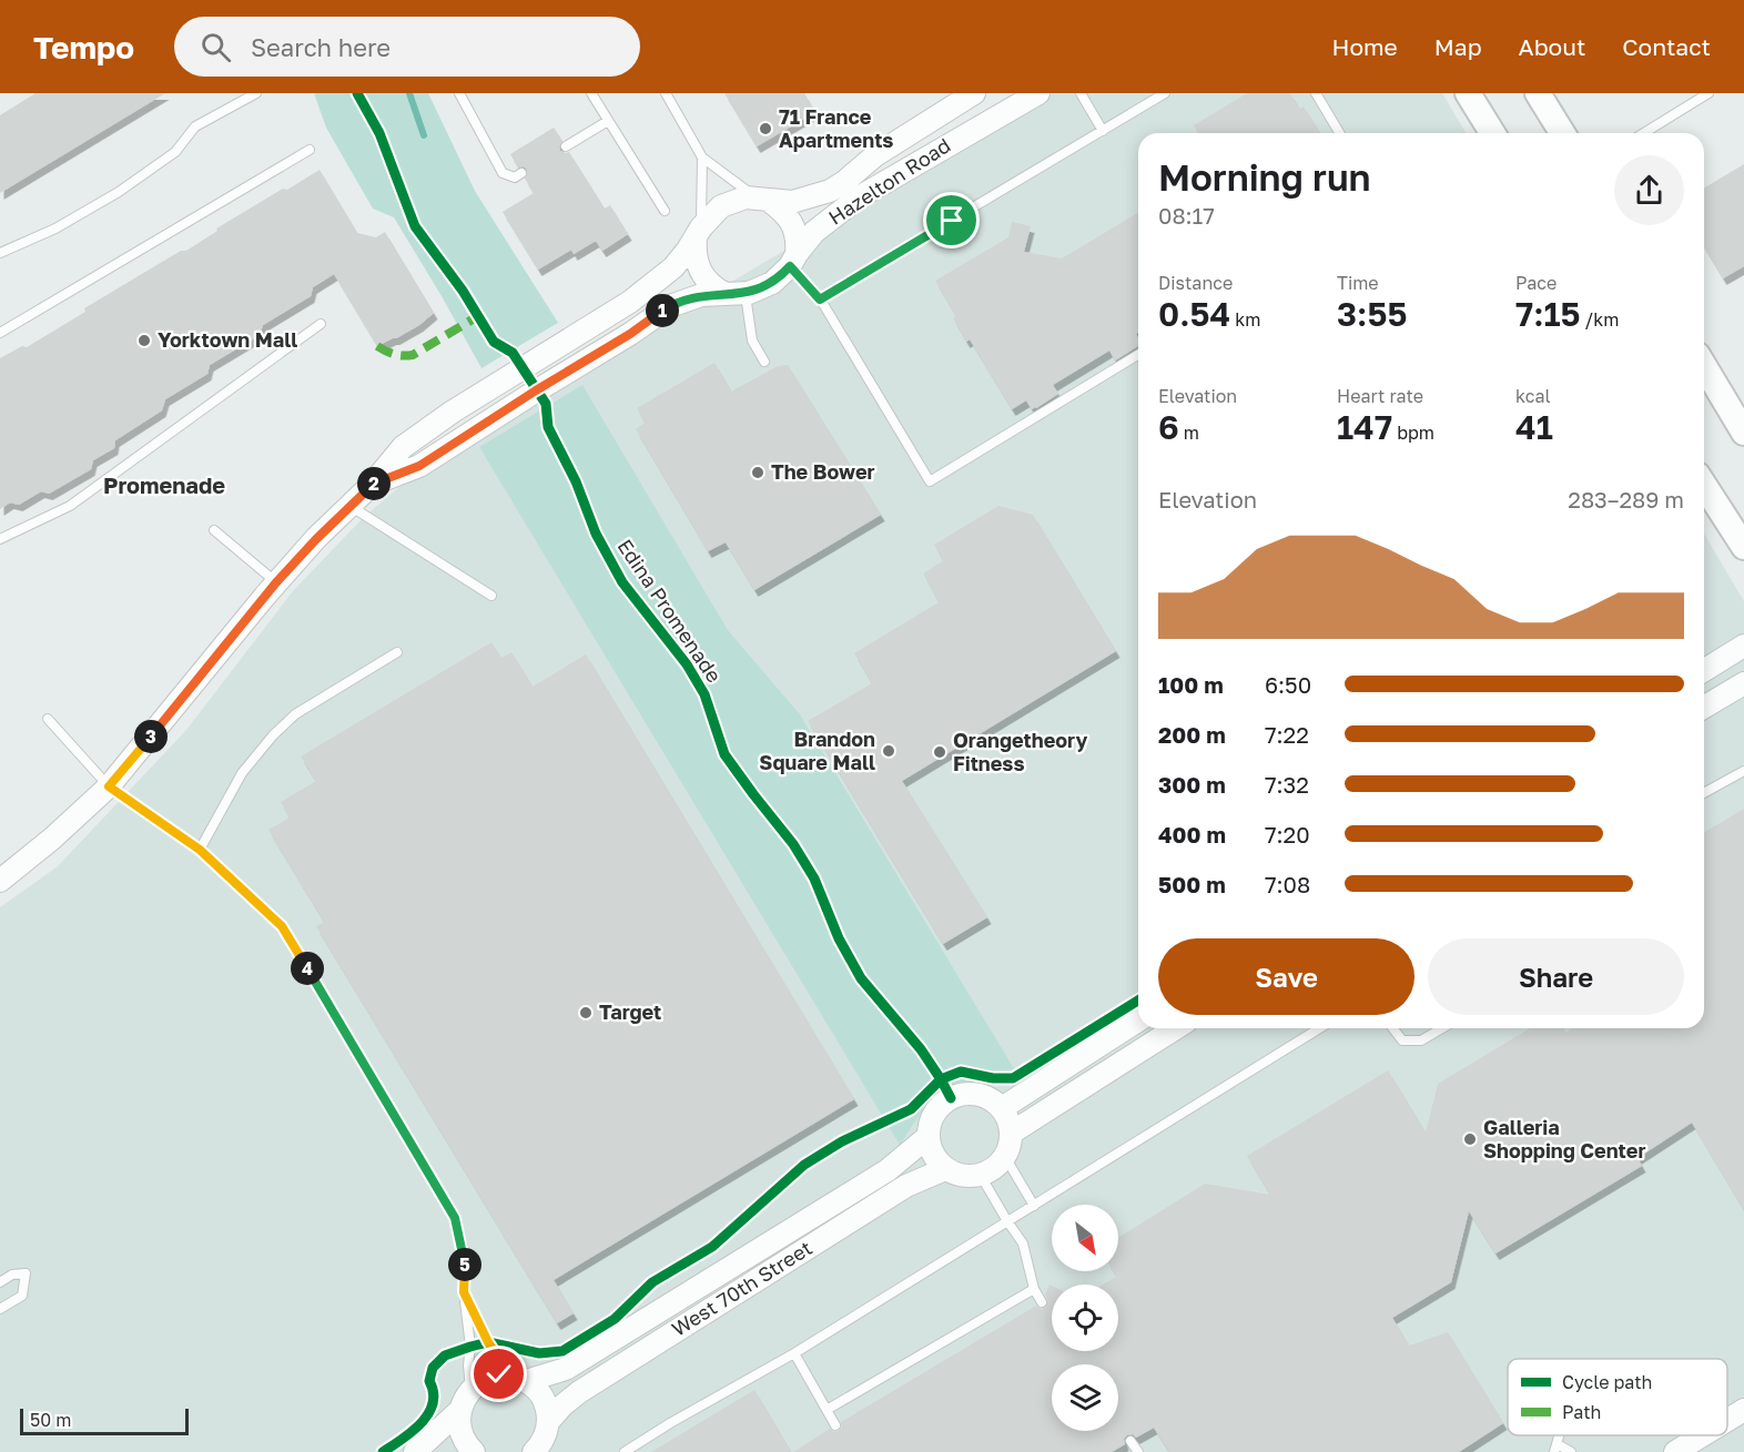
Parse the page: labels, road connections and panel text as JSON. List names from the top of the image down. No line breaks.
{"streets":{"street":["Hazelton Road","West 70th Street"],"cycle path":["Edina Promenade"]},"districts":["Promenade"],"places":["71 France Apartments","Yorktown Mall","The Bower","Brandon Square Mall","Orangetheory Fitness","Target","Galleria Shopping Center"],"legend":["Cycle path","Path"],"scale_bar":"50 m","north":"bottom right","page":{"header":"Tempo","search":"Search here","nav":["Home","Map","About","Contact"],"heading":["Morning run","08:17"],"stats":[["Distance","0.54 km"],["Time","3:55"],["Pace","7:15 /km"],["Elevation","6 m"],["Heart rate","147 bpm"],["kcal","41"]],"pins":["1","2","3","4","5"],"chart":["Elevation","283–289 m"],"list":[{"name":"100 m","note":"6:50"},{"name":"200 m","note":"7:22"},{"name":"300 m","note":"7:32"},{"name":"400 m","note":"7:20"},{"name":"500 m","note":"7:08"}],"buttons":["Save","Share"],"scale":"50 m"}}
